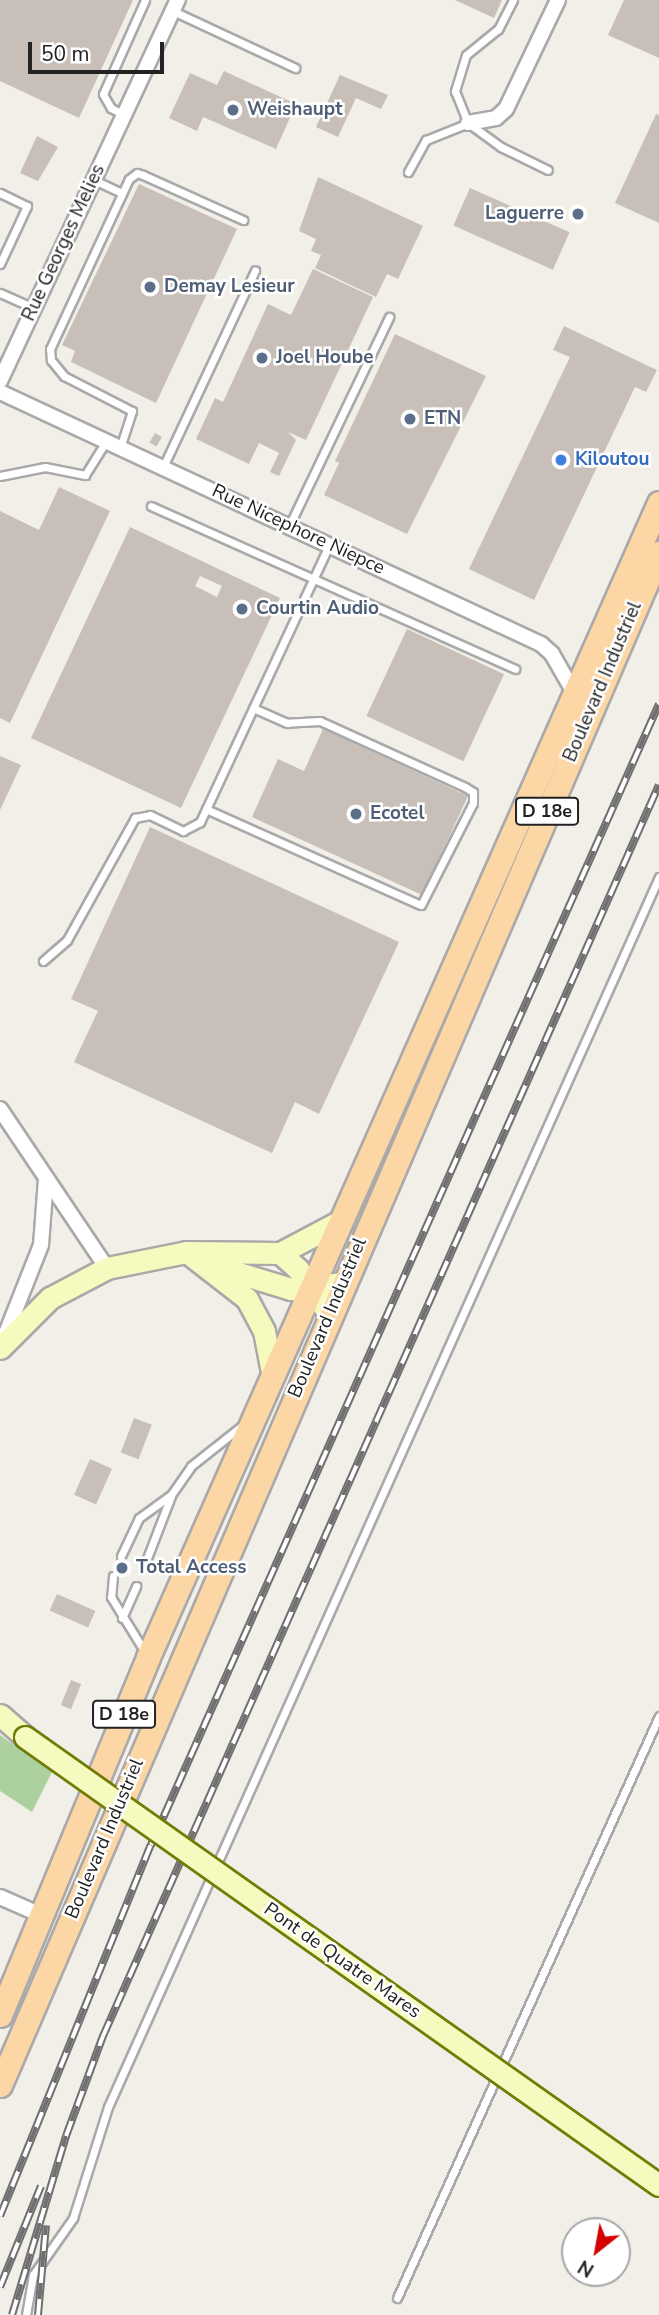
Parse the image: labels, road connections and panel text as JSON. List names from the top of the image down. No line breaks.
{"streets":{"main road":["Boulevard Industriel","D 18e","Pont de Quatre Mares"],"street":["Rue Georges Melies","Rue Nicephore Niepce"]},"crossings":[["Rue Nicephore Niepce","Boulevard Industriel"]],"places":["Weishaupt","Laguerre","Demay Lesieur","Joel Hoube","ETN","Kiloutou","Courtin Audio","Ecotel","Total Access"],"scale_bar":"50 m","north":"bottom left"}
